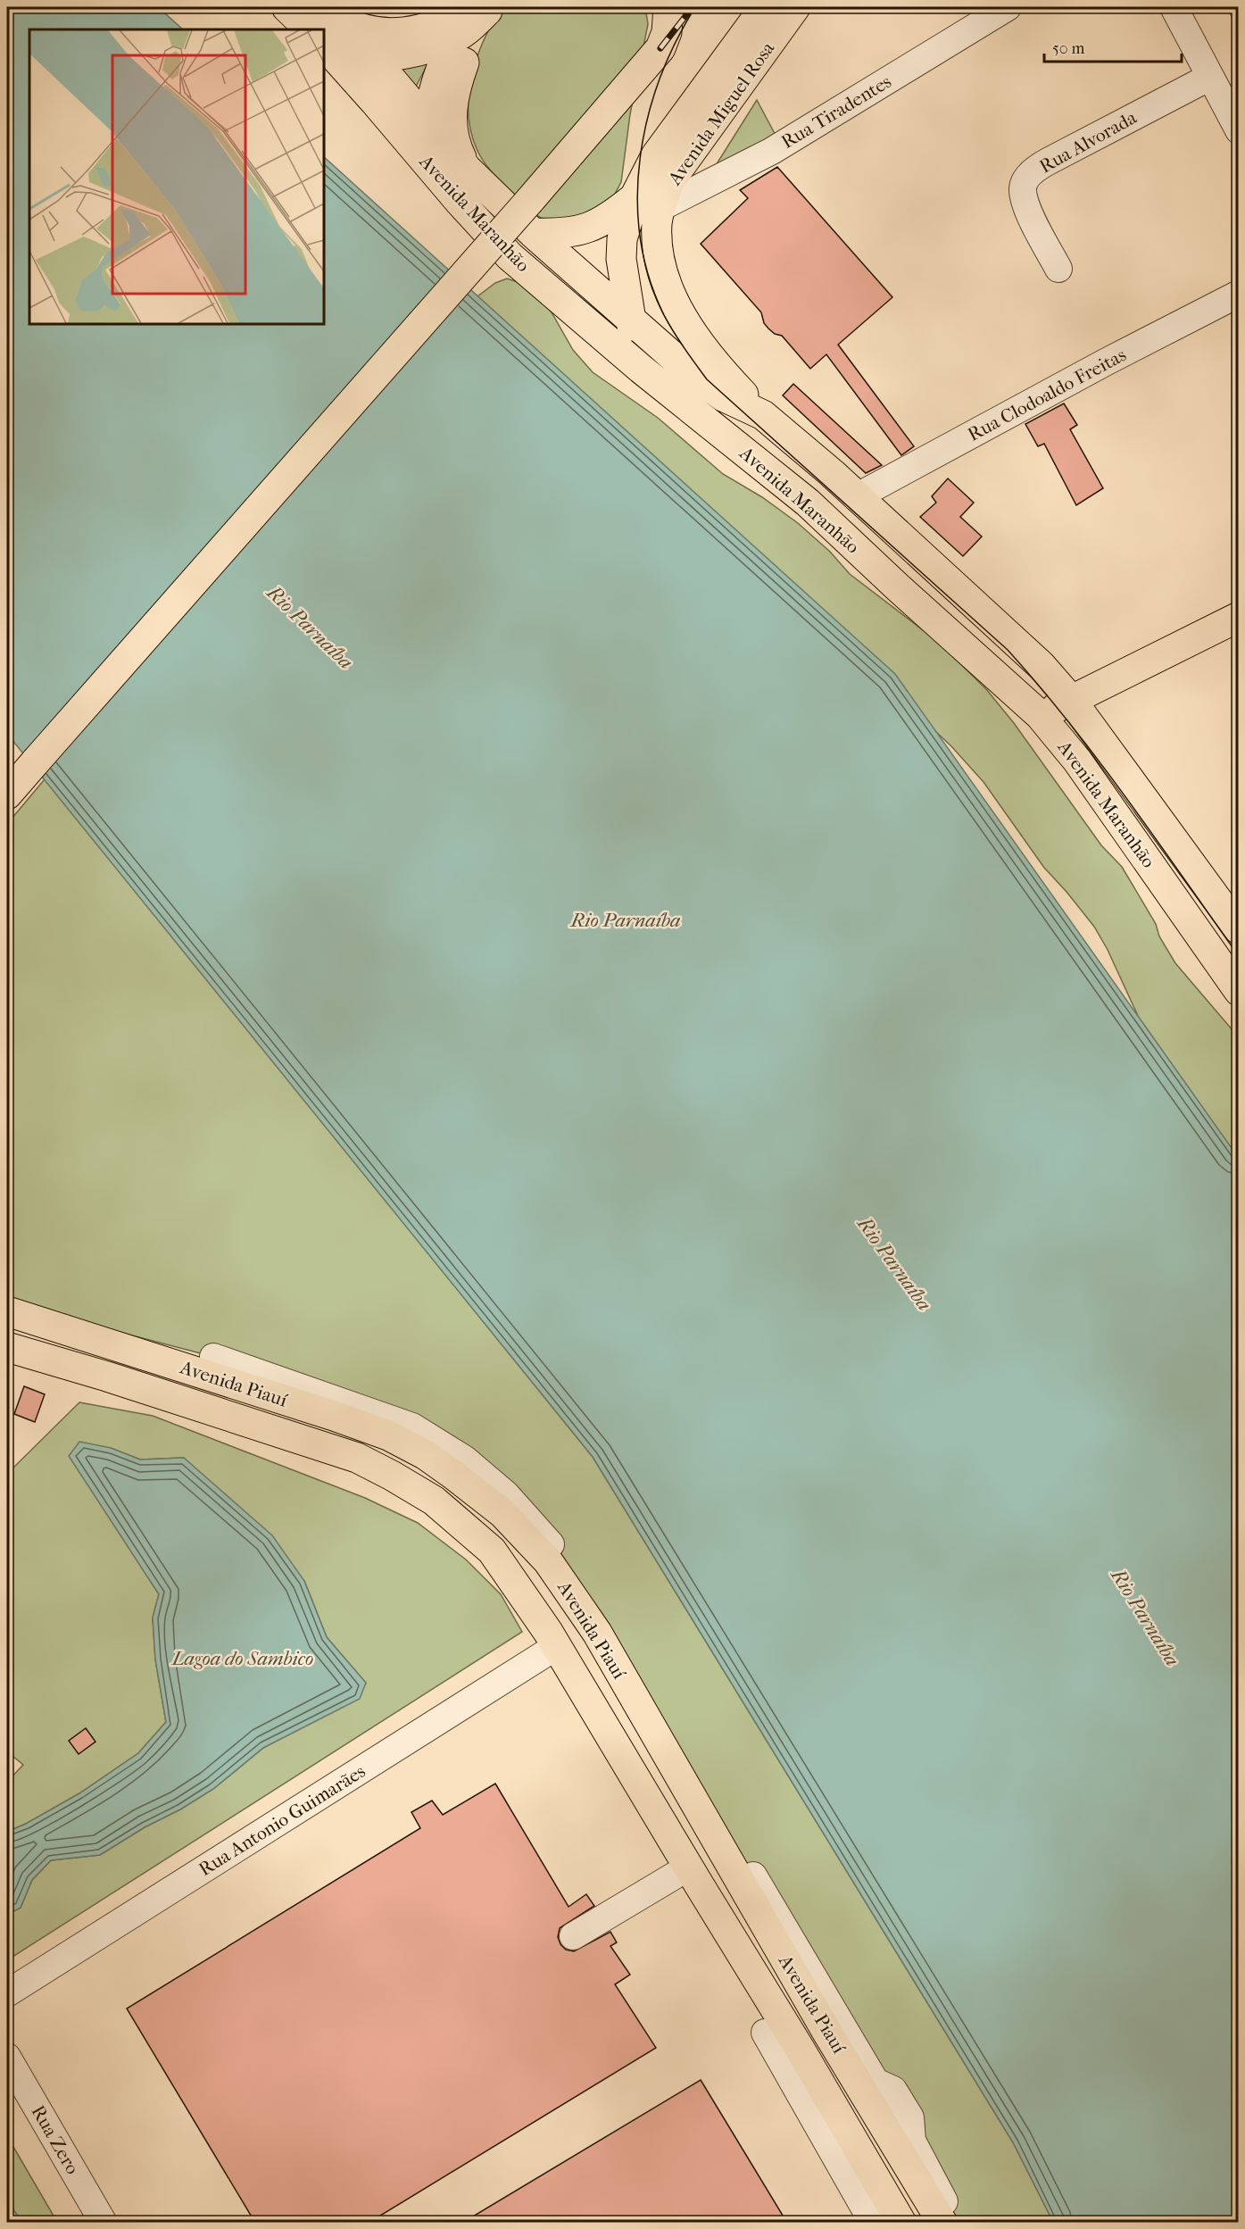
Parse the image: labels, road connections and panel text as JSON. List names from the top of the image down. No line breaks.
{"streets":{"main road":["Avenida Miguel Rosa","Avenida Maranhão","Avenida Piauí"],"street":["Rua Tiradentes","Rua Alvorada","Rua Clodoaldo Freitas","Rua Antonio Guimarães","Rua Zero"]},"crossings":[["Rua Tiradentes","Avenida Miguel Rosa"],["Avenida Miguel Rosa","Avenida Maranhão"],["Avenida Maranhão","Rua Clodoaldo Freitas"],["Avenida Piauí","Rua Antonio Guimarães"]],"water":["Rio Parnaíba","Lagoa do Sambico"],"scale_bar":"50 m"}
